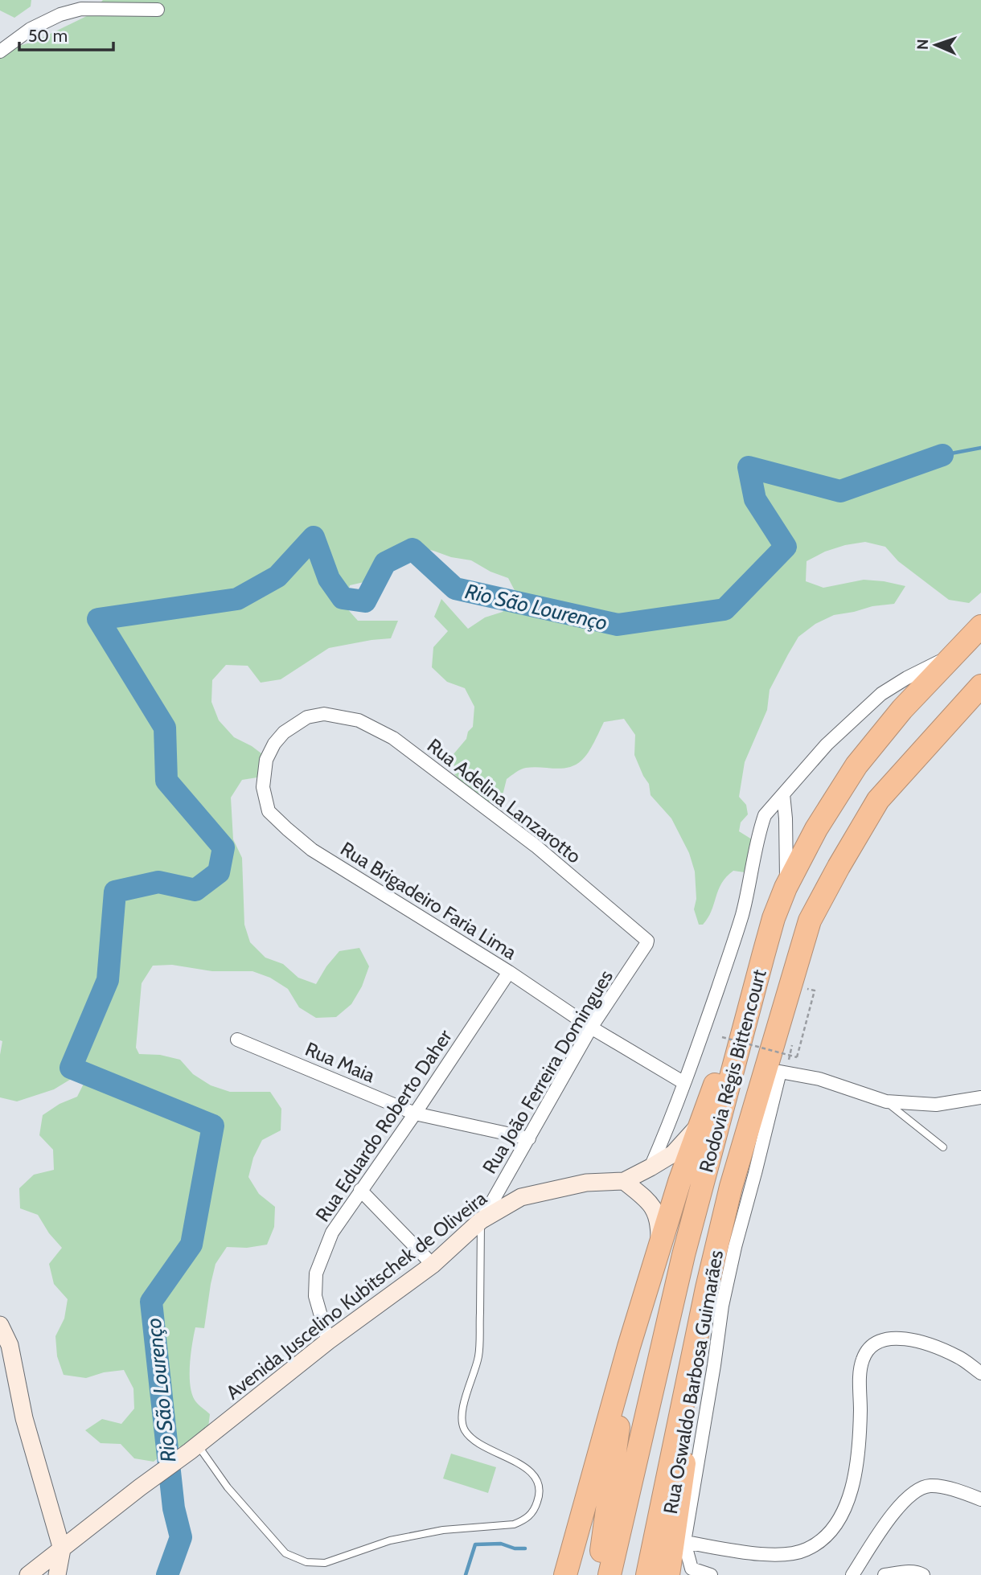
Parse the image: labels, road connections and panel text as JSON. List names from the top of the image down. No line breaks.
{"streets":{"highway":["Rodovia Régis Bittencourt"],"street":["Rua Adelina Lanzarotto","Rua Brigadeiro Faria Lima","Rua Maia","Rua João Ferreira Domingues","Rua Eduardo Roberto Daher","Avenida Juscelino Kubitschek de Oliveira","Rua Oswaldo Barbosa Guimarães"]},"crossings":[["Rua Adelina Lanzarotto","Rua Brigadeiro Faria Lima"],["Rua Adelina Lanzarotto","Rua João Ferreira Domingues"],["Rua Brigadeiro Faria Lima","Rua João Ferreira Domingues"],["Rua Brigadeiro Faria Lima","Rua Eduardo Roberto Daher"],["Rua Maia","Rua João Ferreira Domingues"],["Rua Maia","Rua Eduardo Roberto Daher"],["Rua João Ferreira Domingues","Avenida Juscelino Kubitschek de Oliveira"],["Rua Eduardo Roberto Daher","Avenida Juscelino Kubitschek de Oliveira"]],"water":["Rio São Lourenço"],"scale_bar":"50 m","north":"left"}
